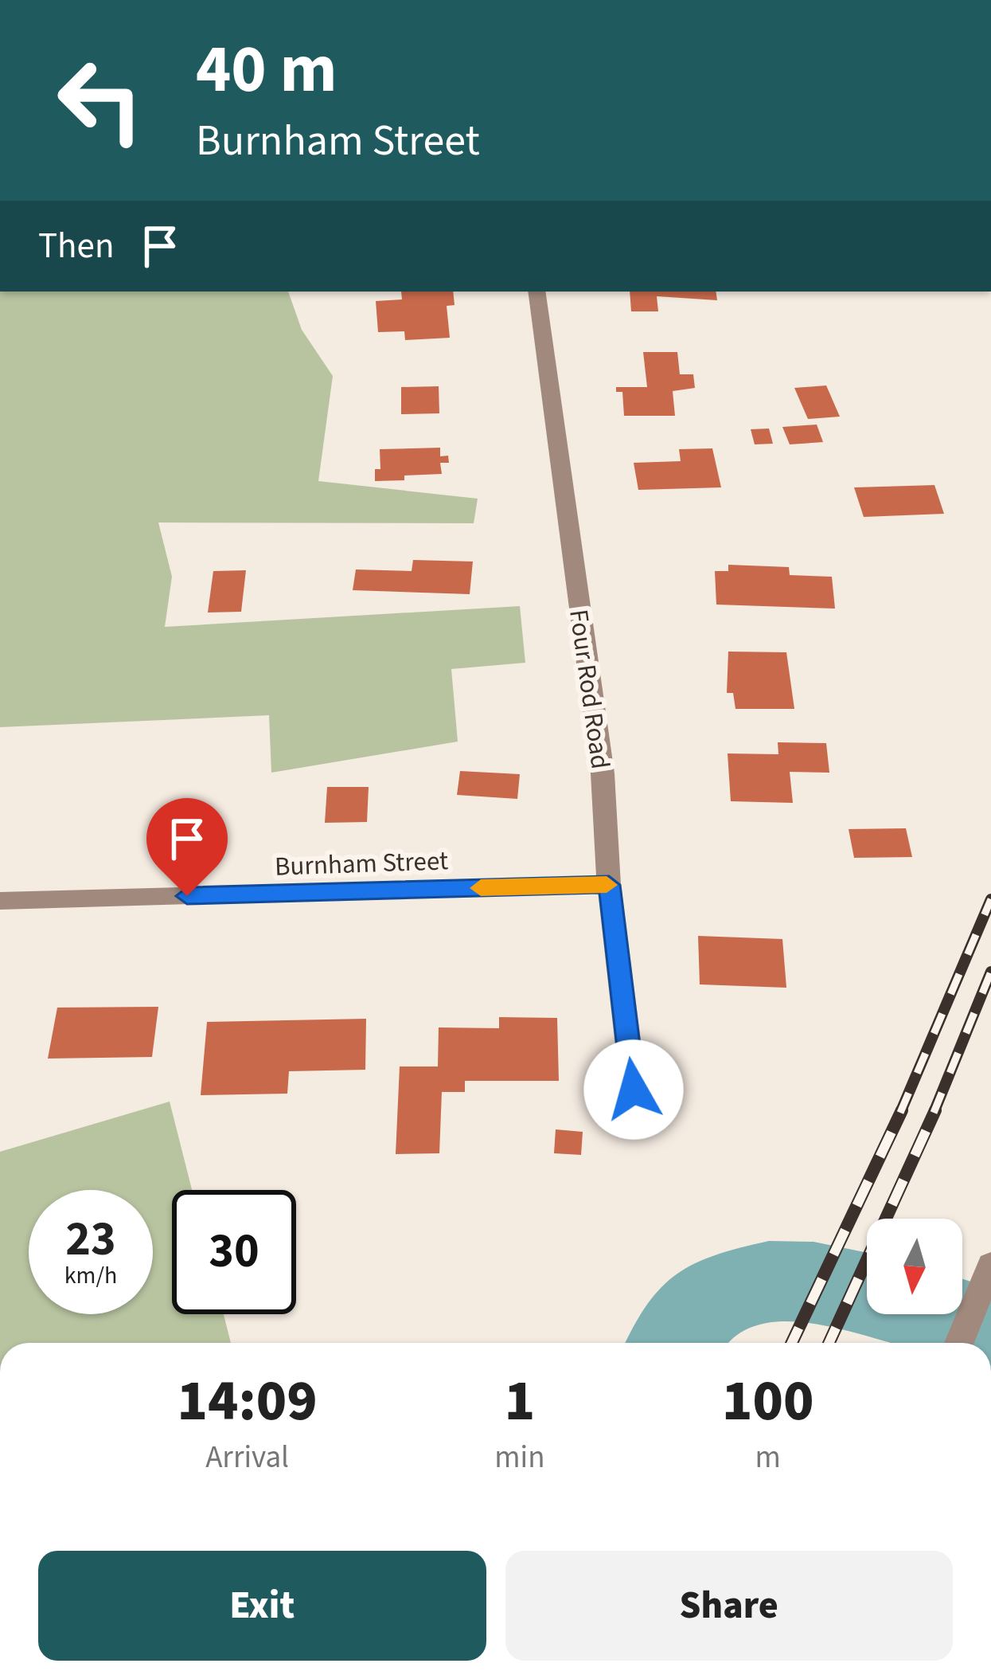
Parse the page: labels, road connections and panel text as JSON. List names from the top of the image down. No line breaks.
{"streets":{"street":["Four Rod Road","Burnham Street"]},"crossings":[["Four Rod Road","Burnham Street"]],"north":"bottom","page":{"turn":["40 m","Burnham Street"],"then":"Then","speed":"23 km/h","limit":"30","eta":["14:09","Arrival","1","min","100","m"],"buttons":["Exit","Share"]}}
